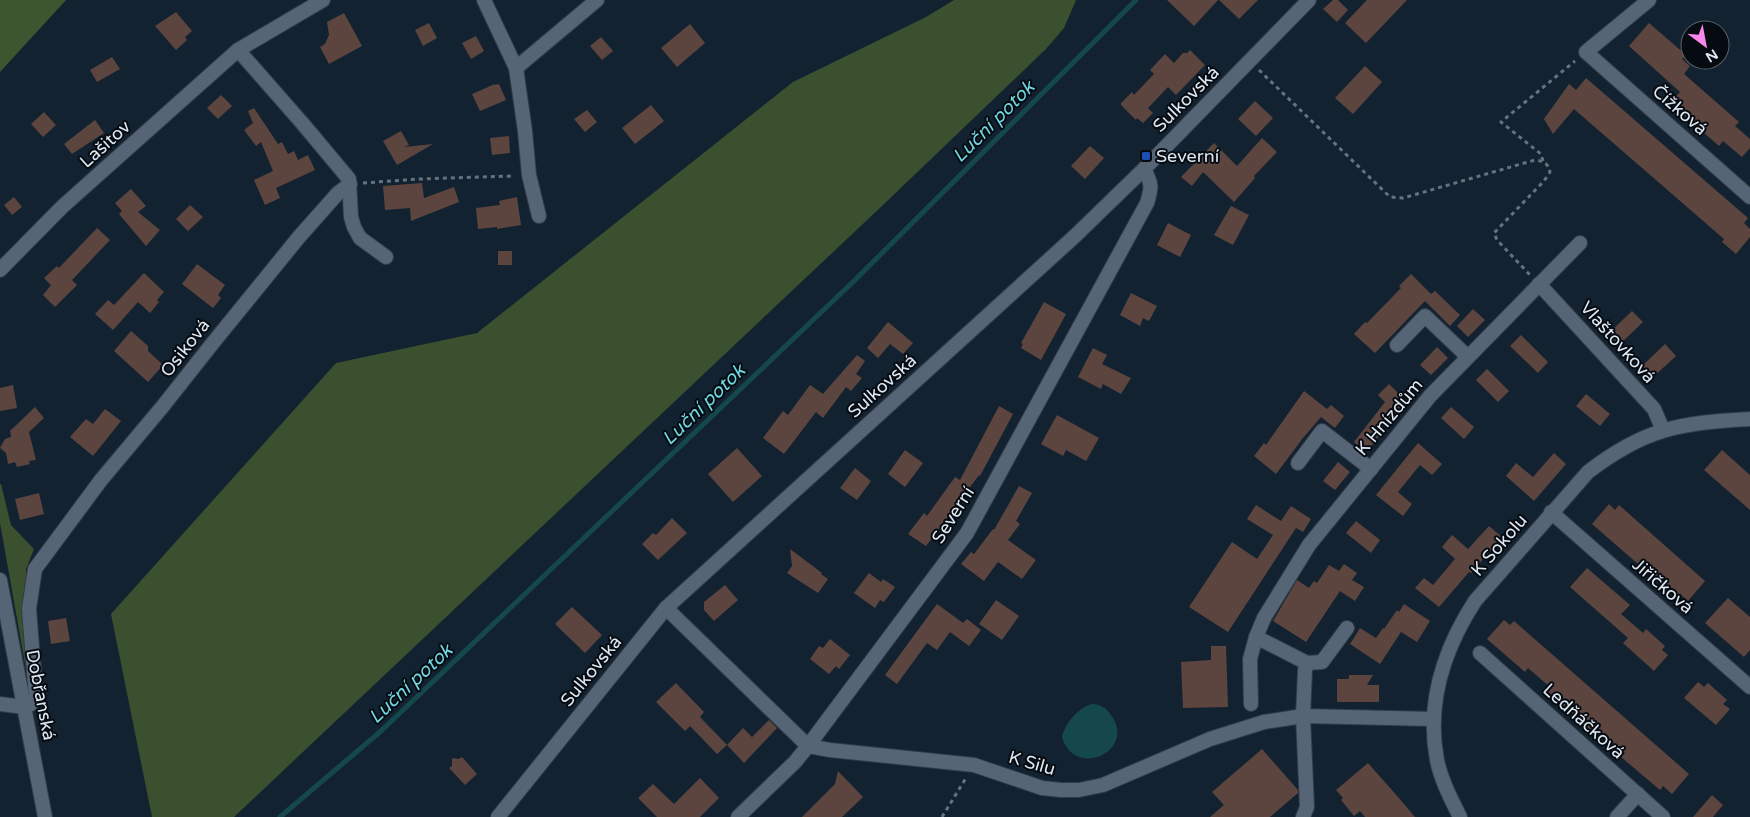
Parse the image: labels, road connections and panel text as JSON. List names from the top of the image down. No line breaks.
{"streets":{"street":["Sulkovská","Čížková","Lašitov","Vlaštovková","Osiková","K Hnízdům","Severní","K Sokolu","Jiřičková","Dobřanská","Ledňáčková","K Silu"]},"crossings":[["Sulkovská","Severní"],["Vlaštovková","K Hnízdům"],["Vlaštovková","K Sokolu"],["Osiková","Dobřanská"],["Severní","K Silu"],["K Sokolu","Jiřičková"],["K Sokolu","K Silu"]],"water":["Luční potok"],"places":{"transit":["Severní"]},"north":"bottom right"}
